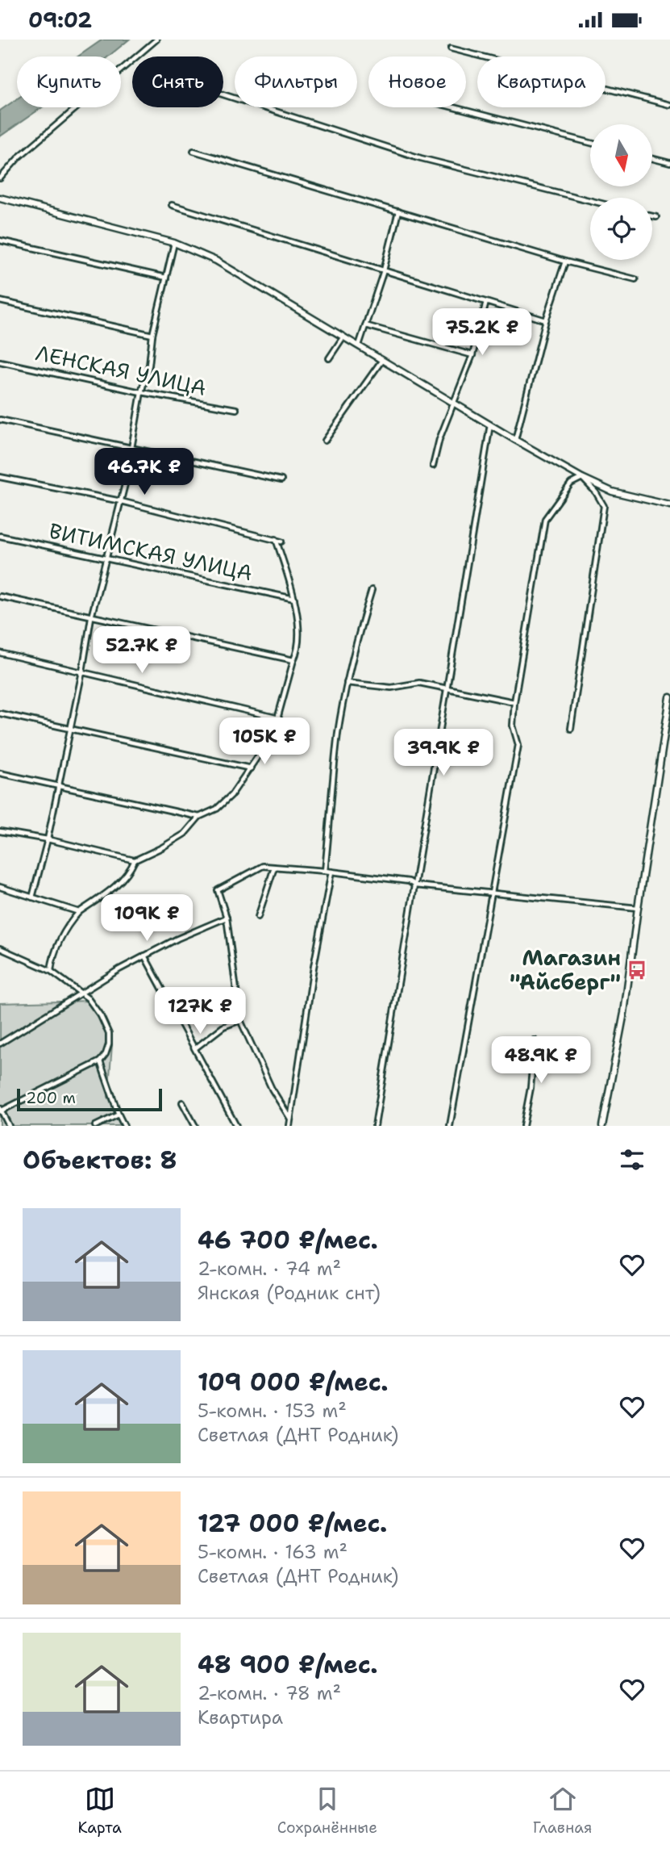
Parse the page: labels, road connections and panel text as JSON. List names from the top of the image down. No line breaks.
{"streets":{"street":["ЛЕНСКАЯ УЛИЦА","ВИТИМСКАЯ УЛИЦА"]},"places":{"bus stop":["Магазин \"Айсберг\""]},"scale_bar":"200 m","north":"bottom","page":{"status":"09:02","chip":["Купить","Снять","Фильтры","Новое","Квартира"],"price":["75.2K ₽","46.7K ₽","52.7K ₽","105K ₽","39.9K ₽","109K ₽","127K ₽","48.9K ₽"],"scale":"200 m","heading":"Объектов: 8","list":[{"name":"46 700 ₽/мес.","note":"2-комн. · 74 m² · Янская (Родник снт)"},{"name":"109 000 ₽/мес.","note":"5-комн. · 153 m² · Светлая (ДНТ Родник)"},{"name":"127 000 ₽/мес.","note":"5-комн. · 163 m² · Светлая (ДНТ Родник)"},{"name":"48 900 ₽/мес.","note":"2-комн. · 78 m² · Квартира"}],"tabs":["Карта","Сохранённые","Главная"]}}
